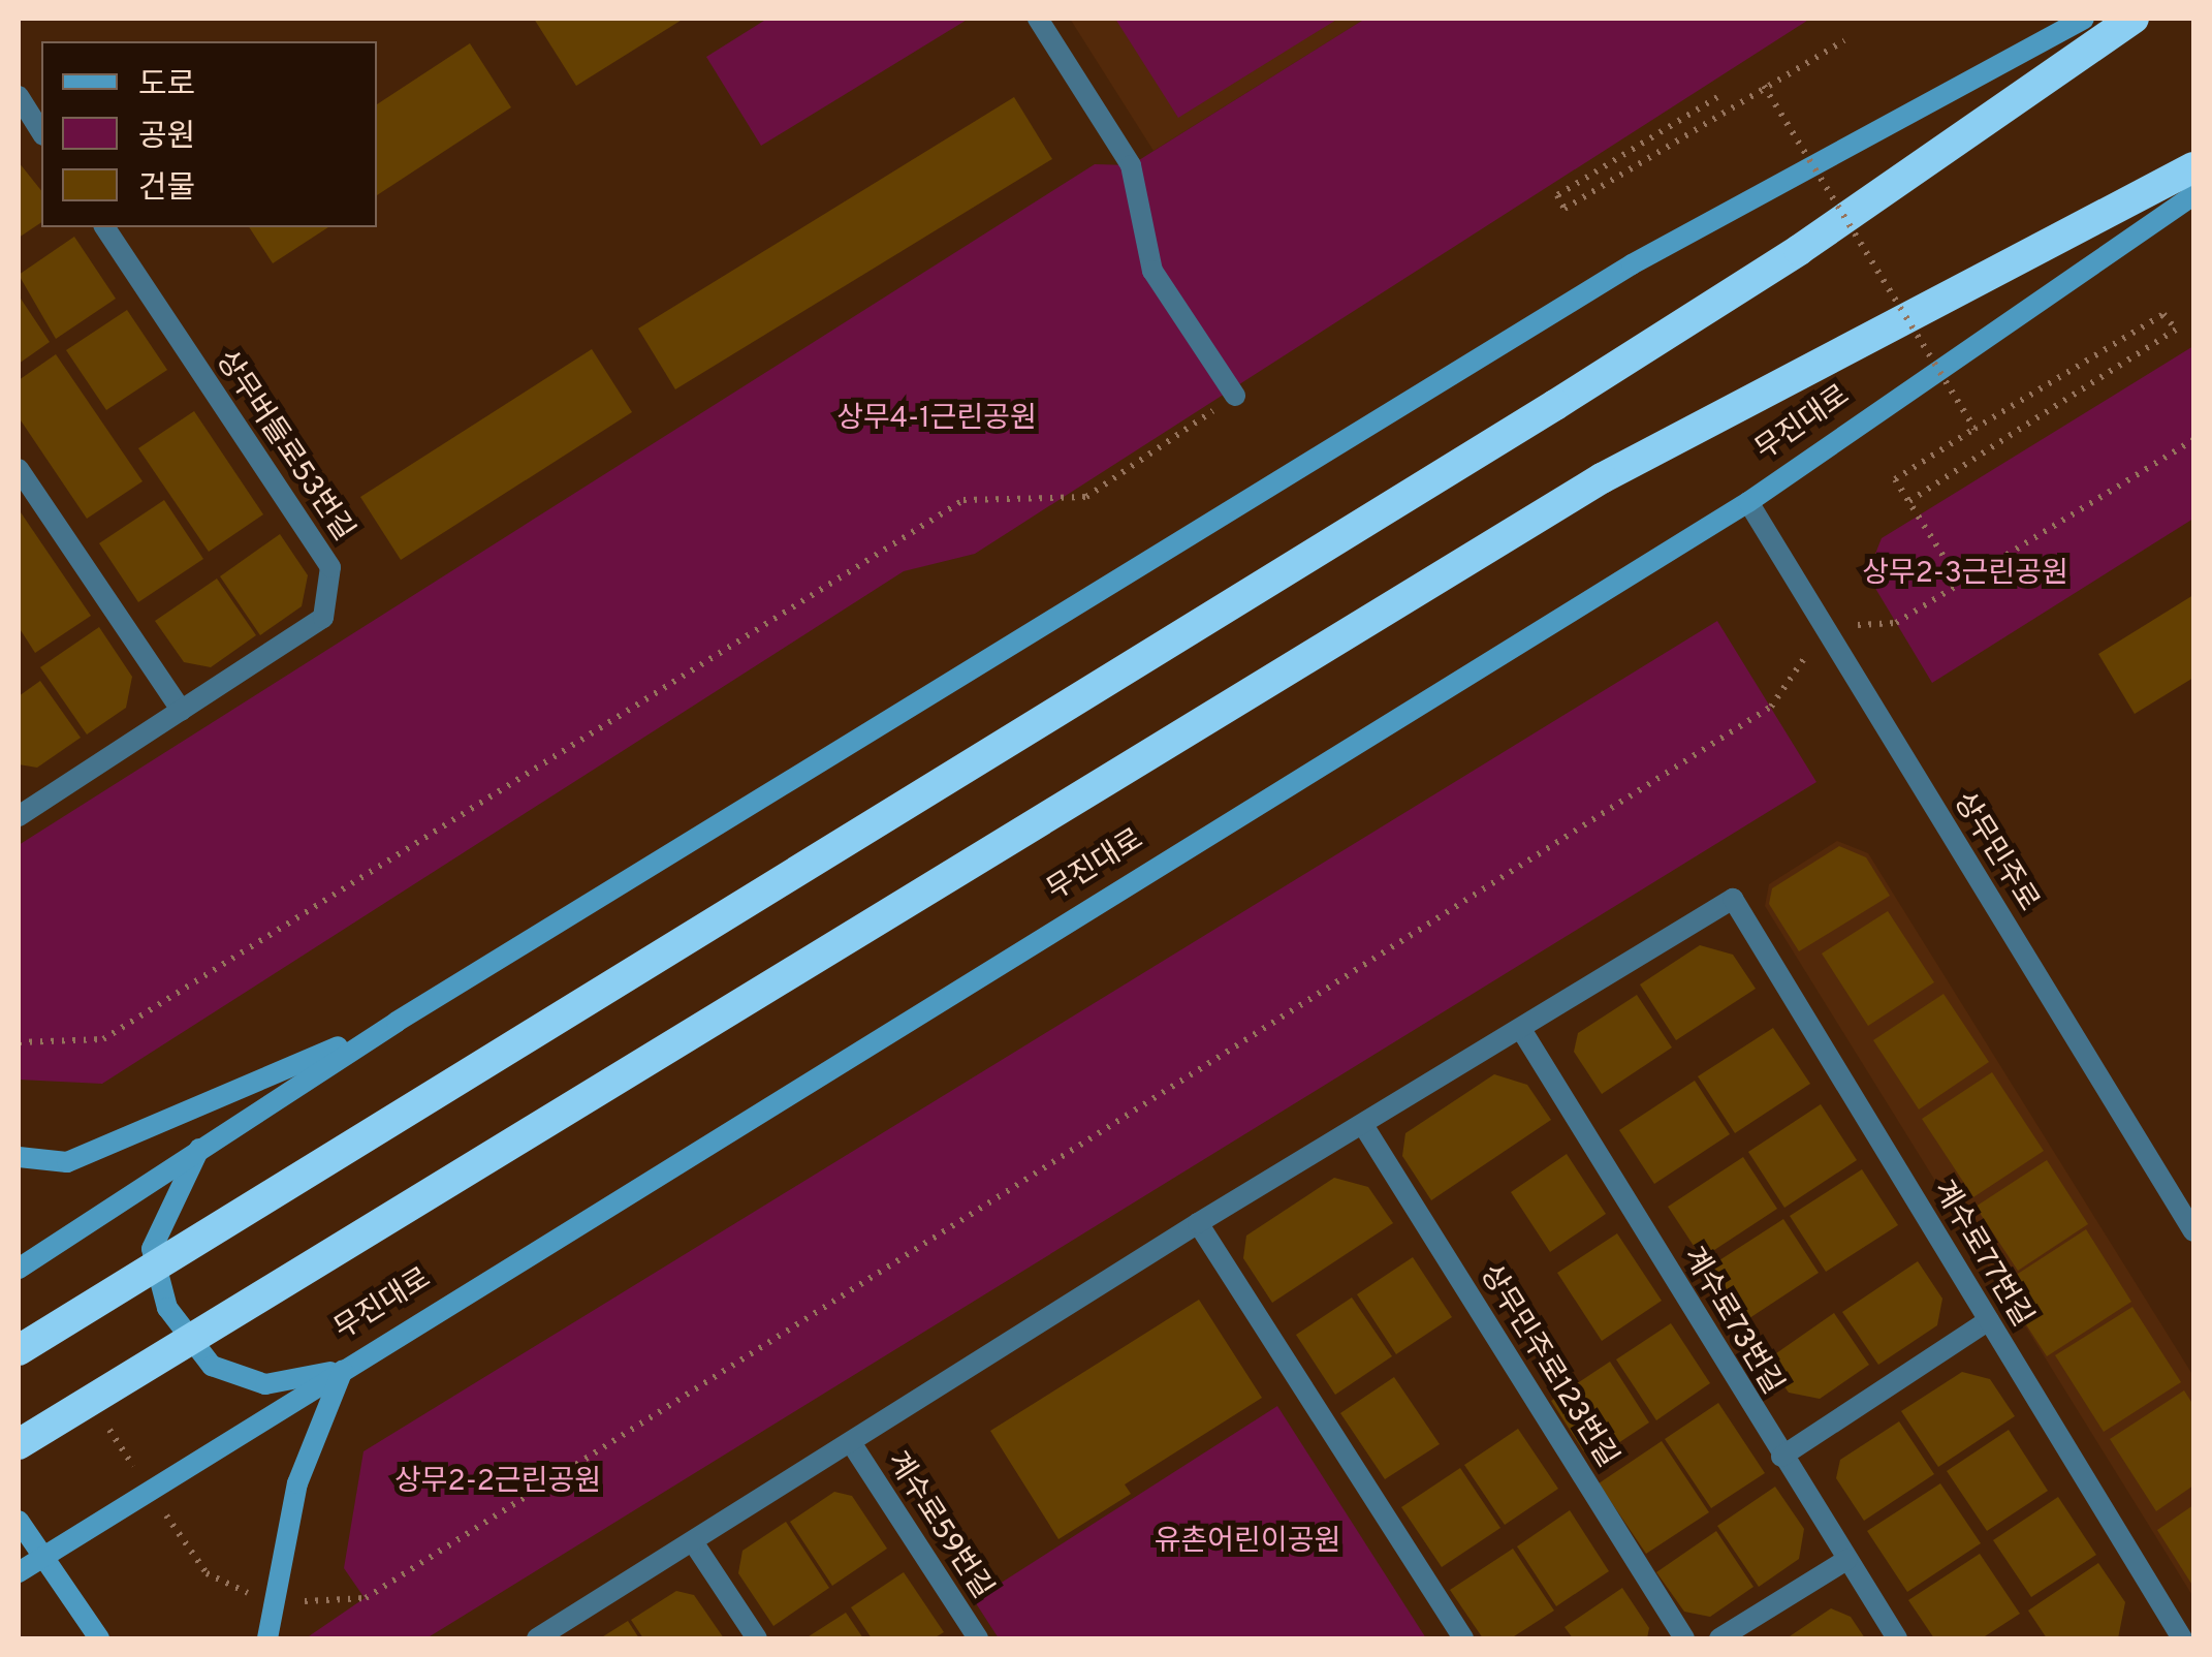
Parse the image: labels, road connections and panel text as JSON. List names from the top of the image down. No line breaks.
{"streets":{"highway":["무진대로"],"street":["상무버들로53번길","상무민주로","계수로77번길","계수로73번길","상무민주로123번길","계수로59번길"]},"crossings":[["무진대로","상무민주로"],["계수로77번길","계수로73번길"]],"parks":["상무4-1근린공원","상무2-3근린공원","상무2-2근린공원","유촌어린이공원"],"legend":["도로","공원","건물"]}
